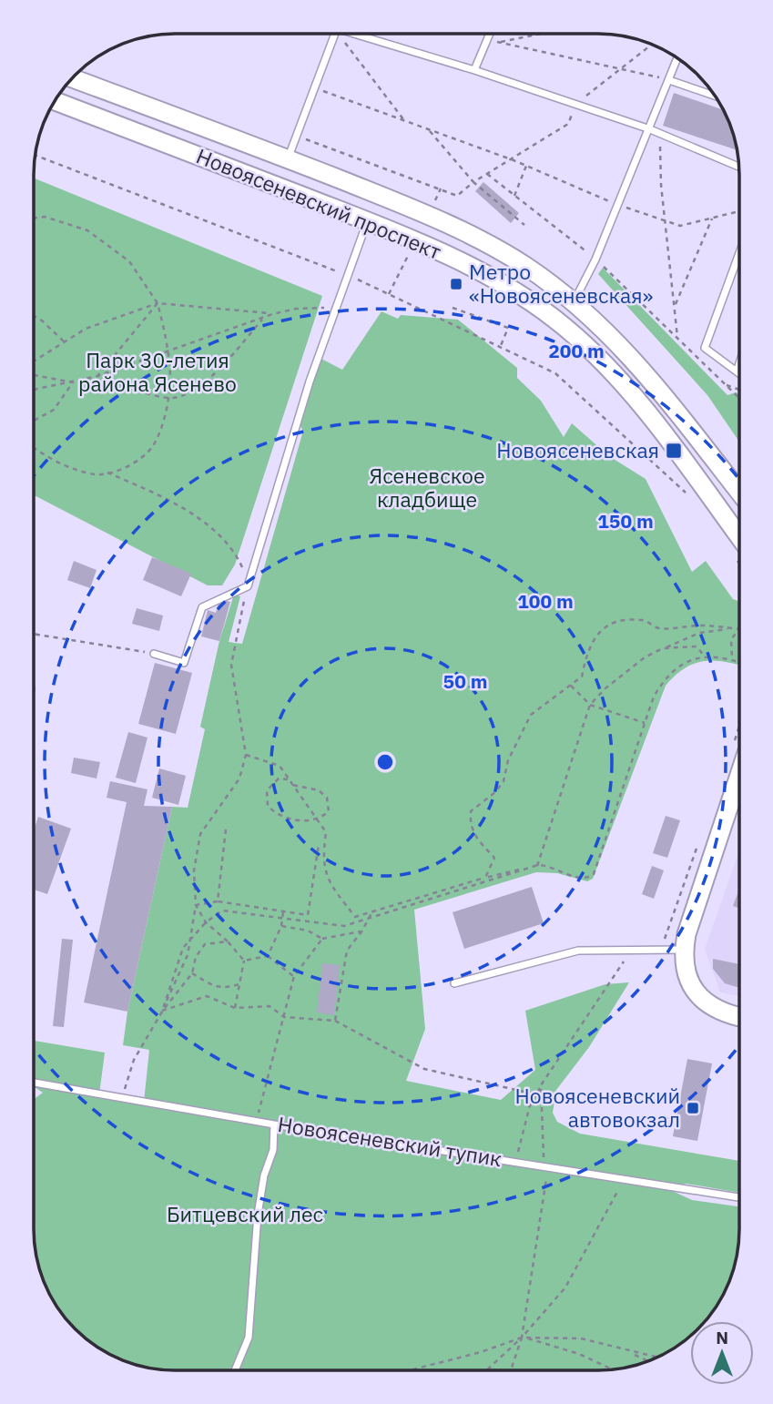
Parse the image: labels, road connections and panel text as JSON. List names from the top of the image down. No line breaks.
{"streets":{"street":["Новоясеневский проспект"],"lane":["Новоясеневский тупик"]},"parks":["Парк 30-летия района Ясенево","Ясеневское кладбище","Битцевский лес"],"places":{"transit":["Метро «Новоясеневская»","Новоясеневская","Новоясеневский автовокзал"]},"north":"top","rings":["200 m","150 m","100 m","50 m"]}
